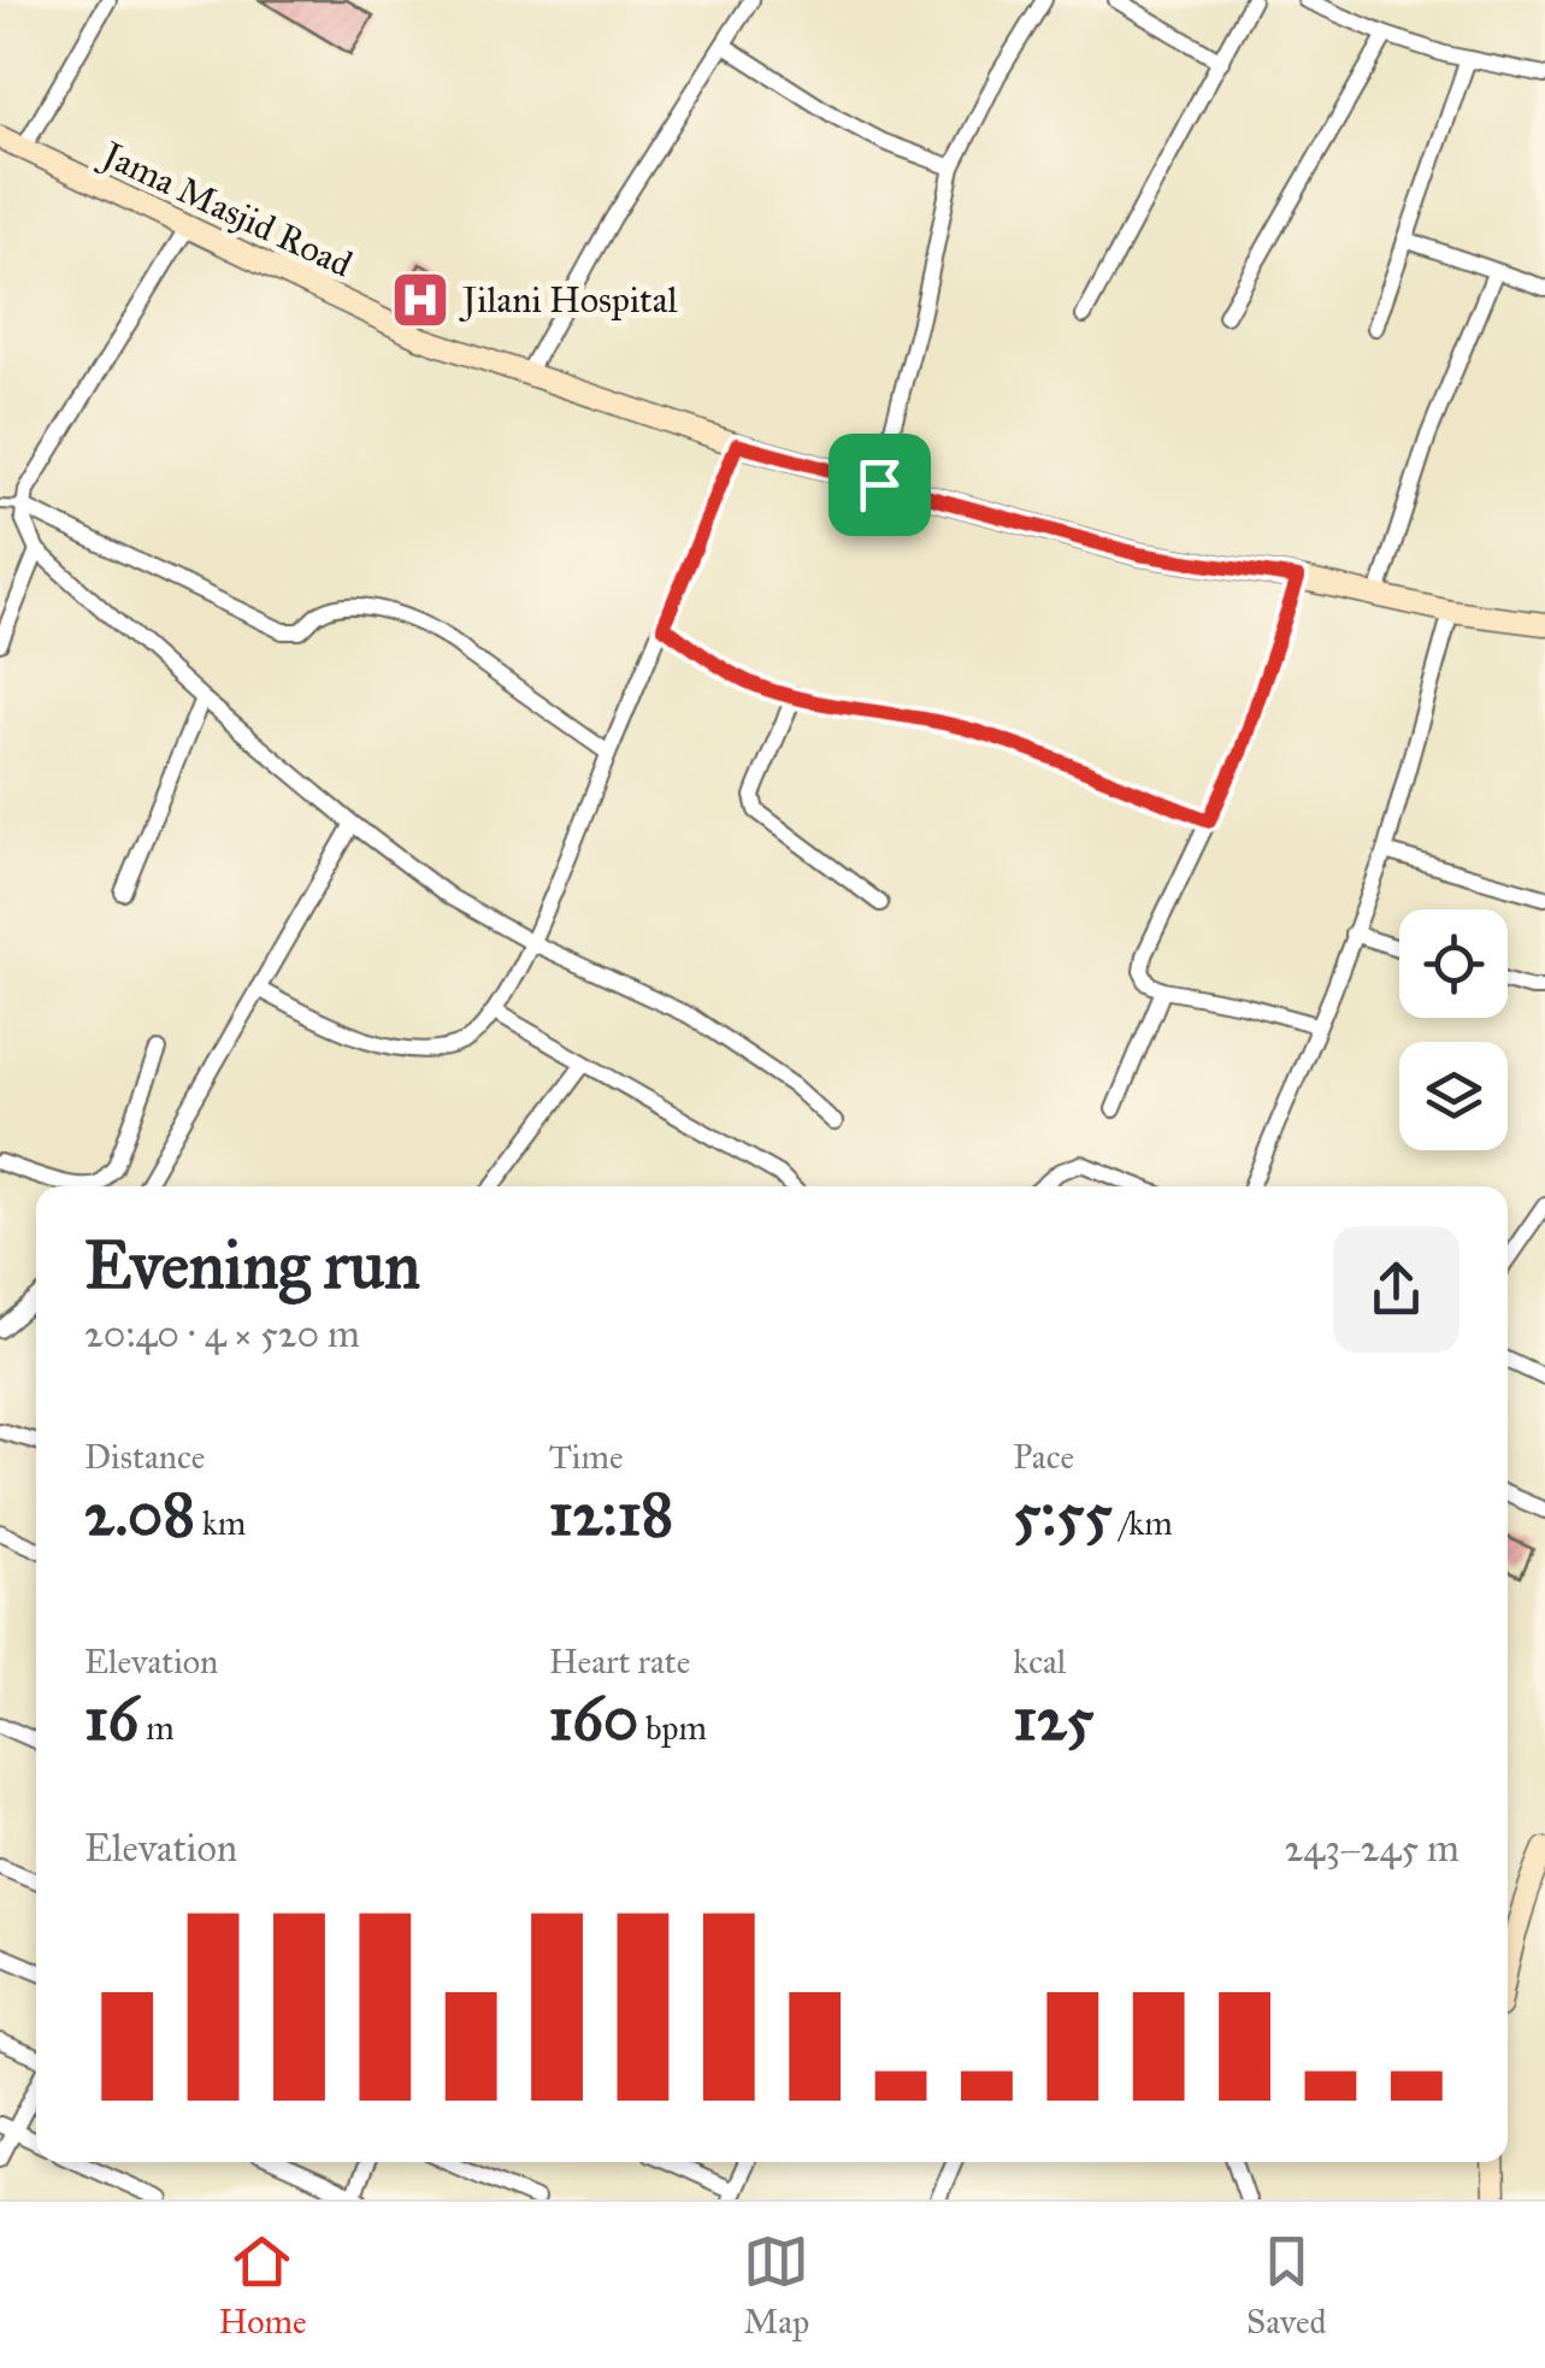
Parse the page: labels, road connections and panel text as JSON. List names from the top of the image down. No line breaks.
{"streets":{"street":["Jama Masjid Road"]},"places":{"hospital":["Jilani Hospital"]},"page":{"heading":["Evening run","20:40 · 4 × 520 m"],"stats":[["Distance","2.08 km"],["Time","12:18"],["Pace","5:55 /km"],["Elevation","16 m"],["Heart rate","160 bpm"],["kcal","125"]],"chart":["Elevation","243–245 m"],"tabs":["Home","Map","Saved"]}}
